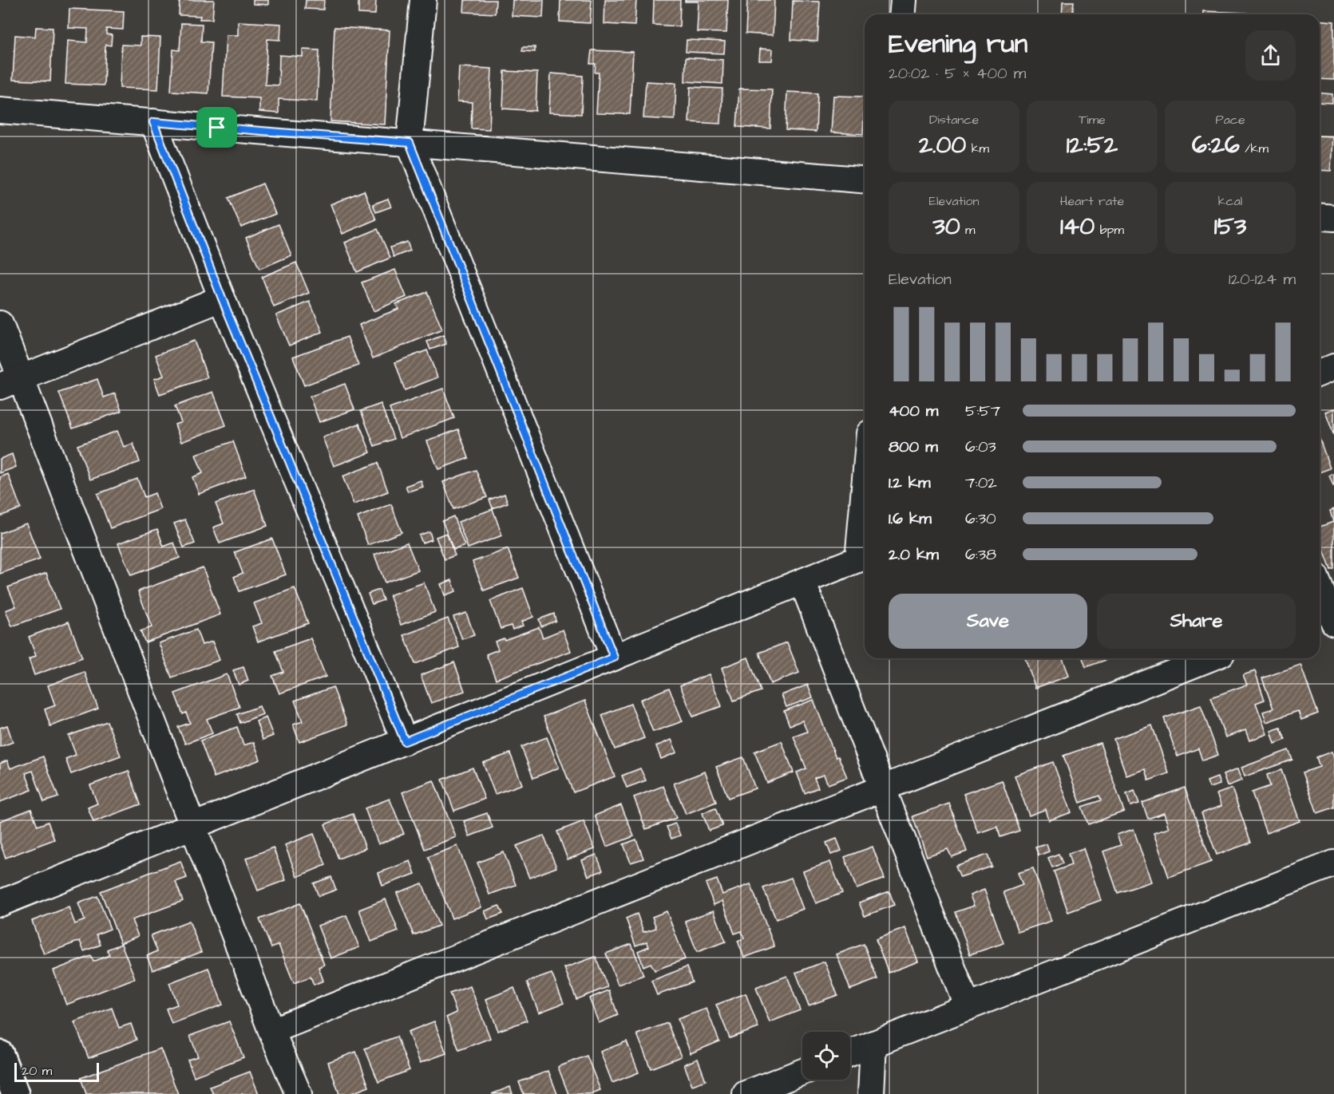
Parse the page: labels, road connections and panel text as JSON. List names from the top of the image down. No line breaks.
{"scale_bar":"20 m","page":{"heading":["Evening run","20:02 · 5 × 400 m"],"stats":[["Distance","2.00 km"],["Time","12:52"],["Pace","6:26 /km"],["Elevation","30 m"],["Heart rate","140 bpm"],["kcal","153"]],"chart":["Elevation","120–124 m"],"list":[{"name":"400 m","note":"5:57"},{"name":"800 m","note":"6:03"},{"name":"1.2 km","note":"7:02"},{"name":"1.6 km","note":"6:30"},{"name":"2.0 km","note":"6:38"}],"buttons":["Save","Share"],"scale":"20 m"}}
